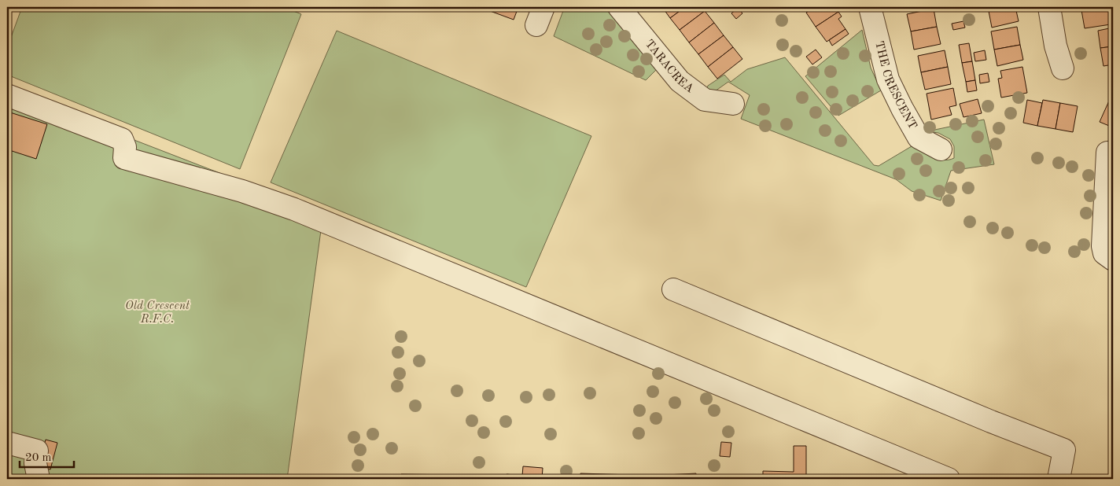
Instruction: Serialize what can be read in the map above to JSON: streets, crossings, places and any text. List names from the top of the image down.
{
  "streets": {
    "street": ["TARACREA", "THE CRESCENT"]
  },
  "parks": ["Old Crescent R.F.C."],
  "scale_bar": "20 m"
}
